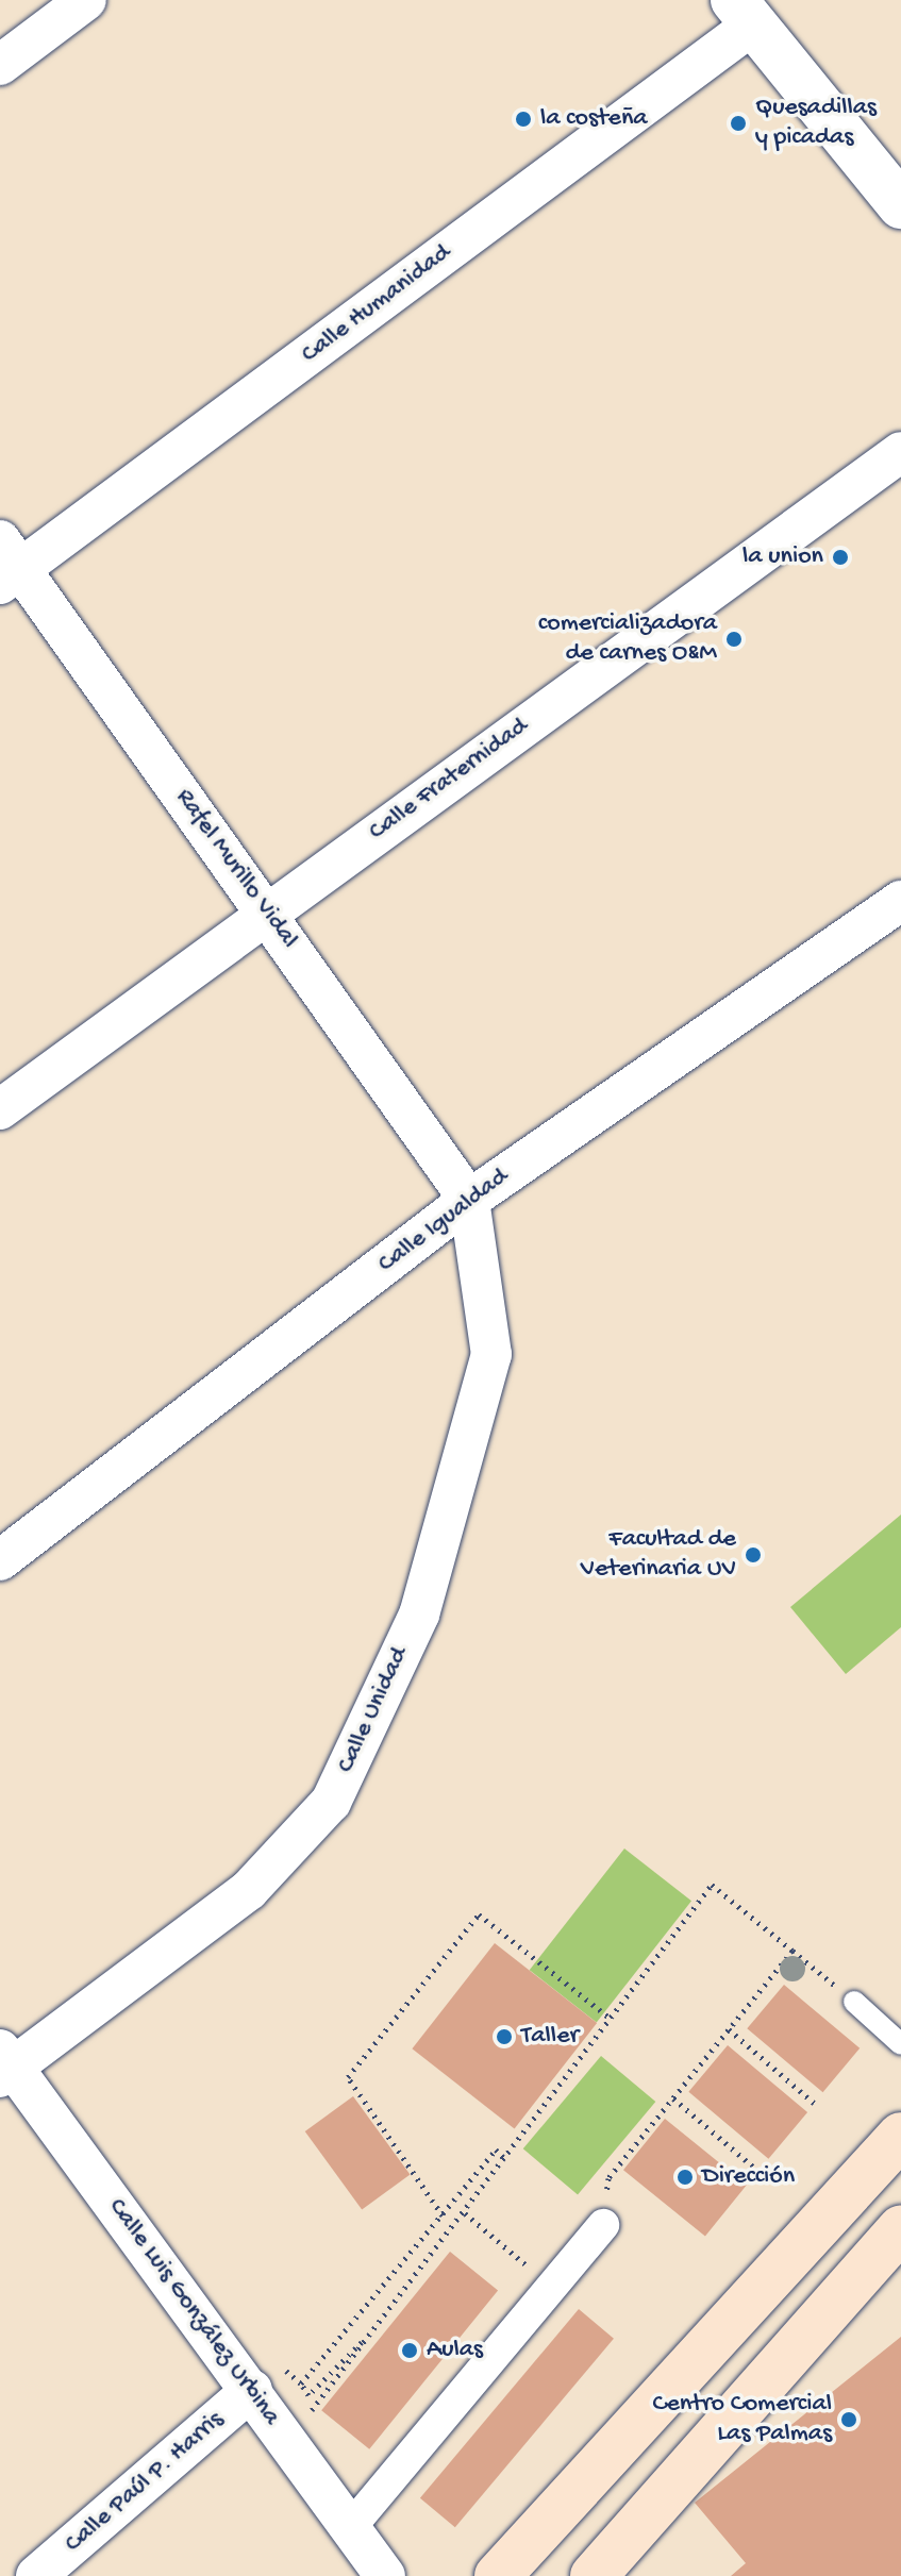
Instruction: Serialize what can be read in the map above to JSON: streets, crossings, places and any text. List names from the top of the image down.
{
  "streets": {
    "street": [
      "Calle Humanidad",
      "Calle Fraternidad",
      "Rafel Murillo Vidal",
      "Calle Igualdad",
      "Calle Unidad",
      "Calle Luis González Urbina",
      "Calle Paúl P. Harris"
    ]
  },
  "crossings": [
    ["Calle Humanidad", "Rafel Murillo Vidal"],
    ["Calle Fraternidad", "Rafel Murillo Vidal"],
    ["Rafel Murillo Vidal", "Calle Igualdad"],
    ["Rafel Murillo Vidal", "Calle Unidad"],
    ["Calle Igualdad", "Calle Unidad"],
    ["Calle Unidad", "Calle Luis González Urbina"],
    ["Calle Luis González Urbina", "Calle Paúl P. Harris"]
  ],
  "places": [
    "la costeña",
    "Quesadillas y picadas",
    "la union",
    "comercializadora de carnes O&M",
    "Facultad de Veterinaria UV",
    "Taller",
    "Dirección",
    "Aulas",
    "Centro Comercial Las Palmas"
  ]
}
